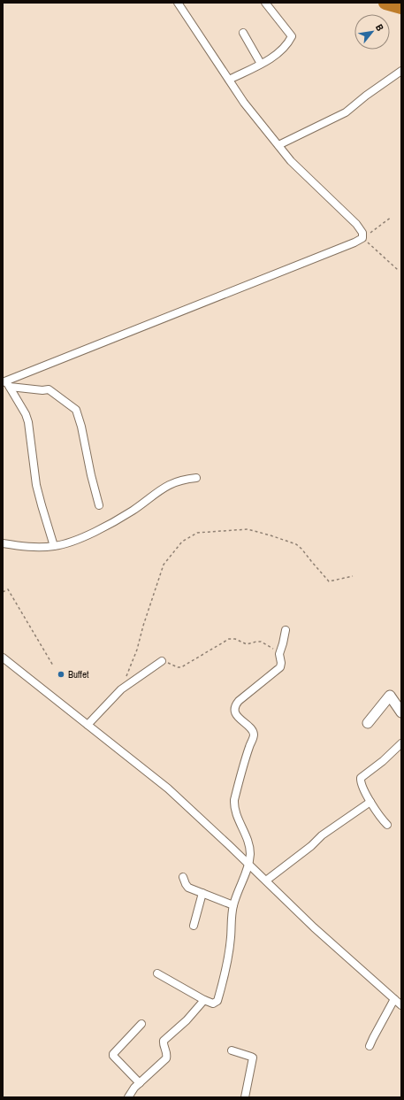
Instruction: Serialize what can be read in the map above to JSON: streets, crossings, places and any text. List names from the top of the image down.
{
  "places": ["Buffet"],
  "north": "top right"
}
